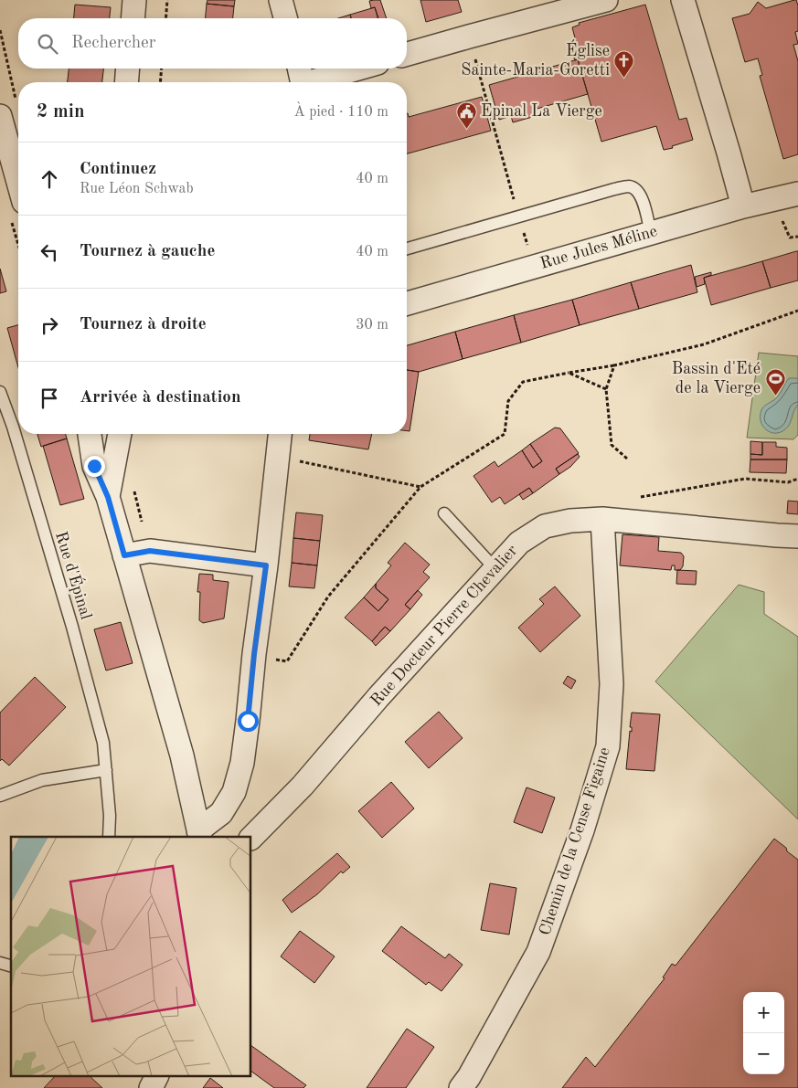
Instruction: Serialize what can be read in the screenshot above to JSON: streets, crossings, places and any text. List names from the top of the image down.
{
  "streets": {
    "street": ["Rue Jules Méline", "Rue Docteur Pierre Chevalier", "Chemin de la Cense Figaine"],
    "lane": ["Rue d'Épinal"]
  },
  "crossings": [
    ["Rue Docteur Pierre Chevalier", "Chemin de la Cense Figaine"]
  ],
  "places": {
    "church": ["Église Sainte-Maria-Goretti"],
    "public building": ["Epinal La Vierge"],
    "sports": ["Bassin d'Eté de la Vierge"]
  },
  "page": {
    "search": "Rechercher",
    "heading": ["2 min", "À pied · 110 m"],
    "list": [
      ["Continuez", "Rue Léon Schwab", "40 m"],
      ["Tournez à gauche", "40 m"],
      ["Tournez à droite", "30 m"],
      "Arrivée à destination"
    ],
    "map_buttons": ["+", "−"]
  }
}
